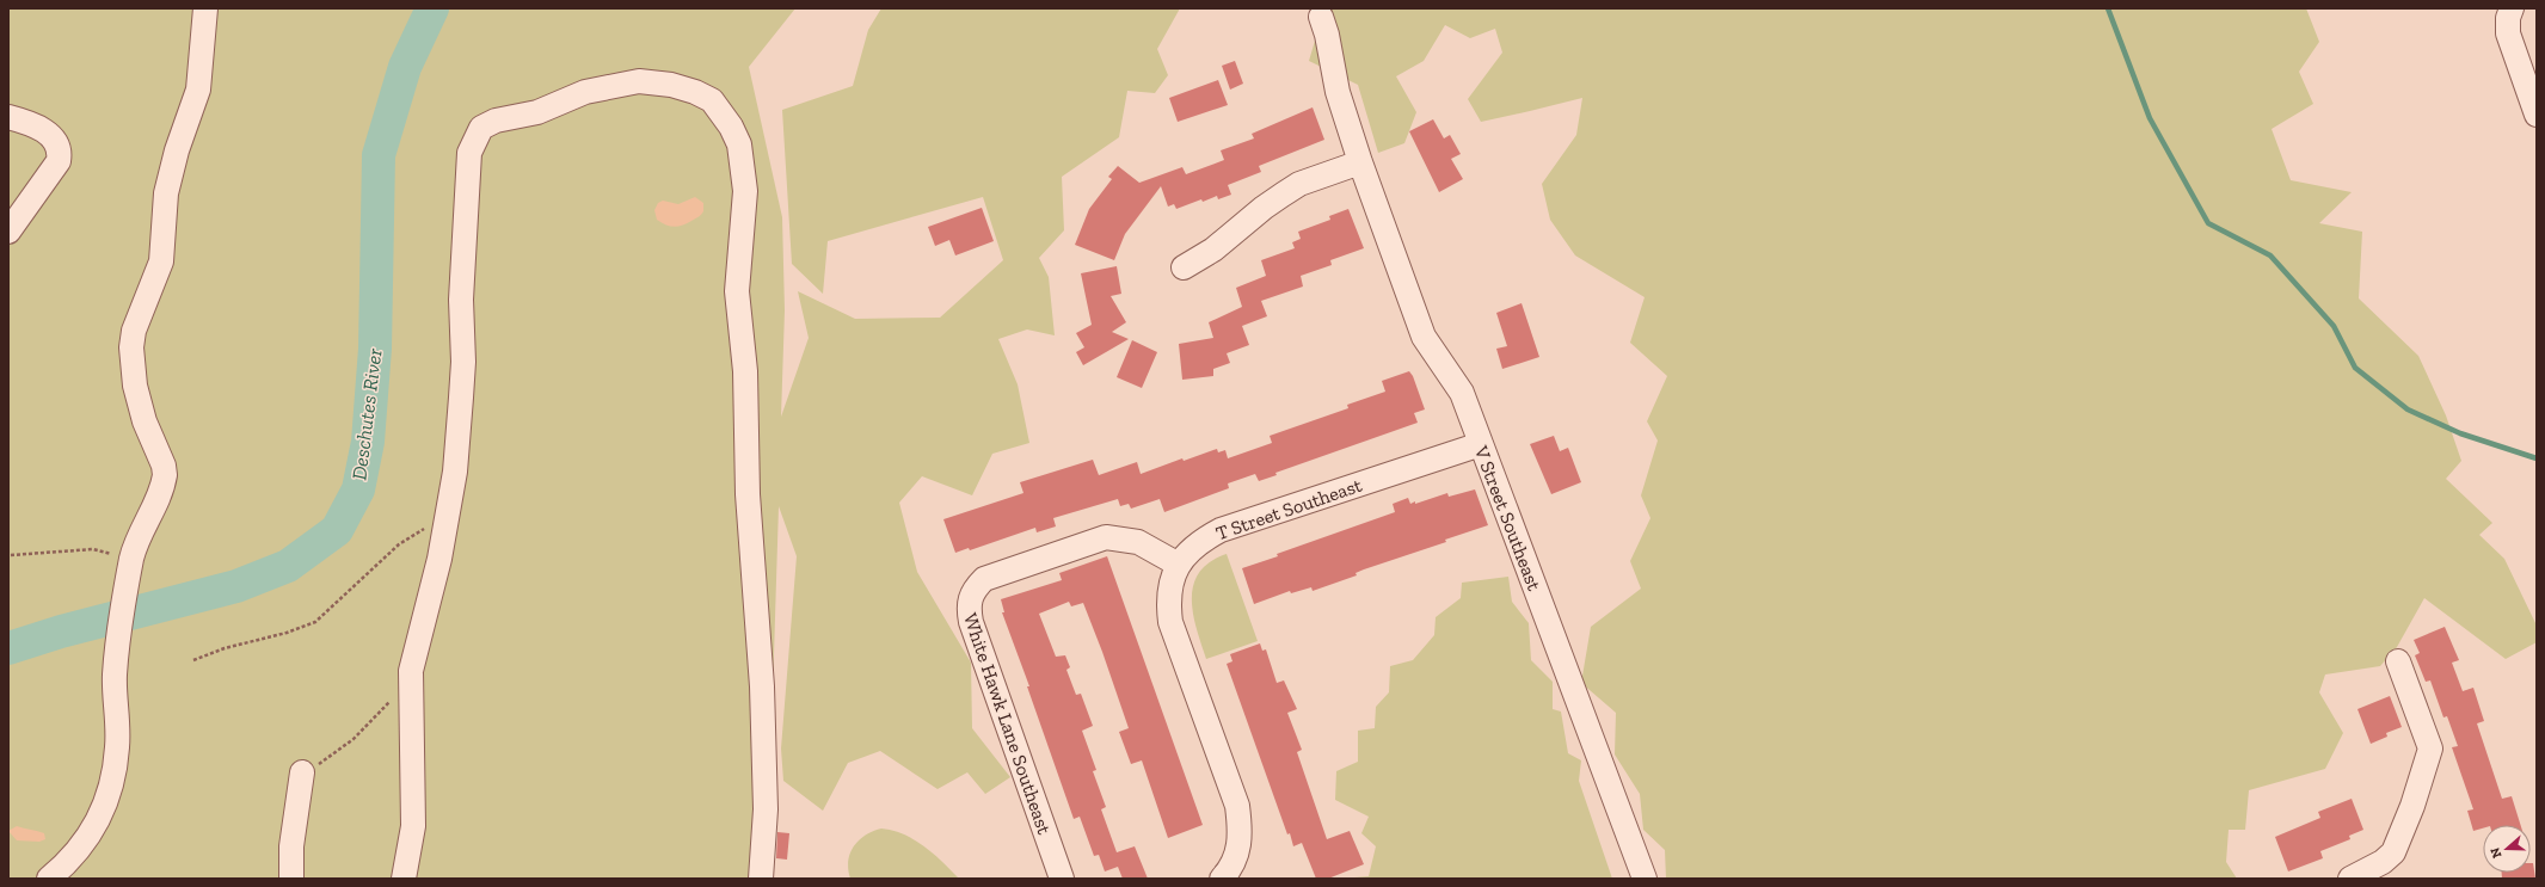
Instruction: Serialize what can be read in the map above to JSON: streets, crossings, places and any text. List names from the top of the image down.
{
  "streets": {
    "street": ["T Street Southeast", "V Street Southeast", "White Hawk Lane Southeast"]
  },
  "crossings": [
    ["T Street Southeast", "V Street Southeast"],
    ["T Street Southeast", "White Hawk Lane Southeast"]
  ],
  "water": ["Deschutes River"],
  "north": "left"
}
